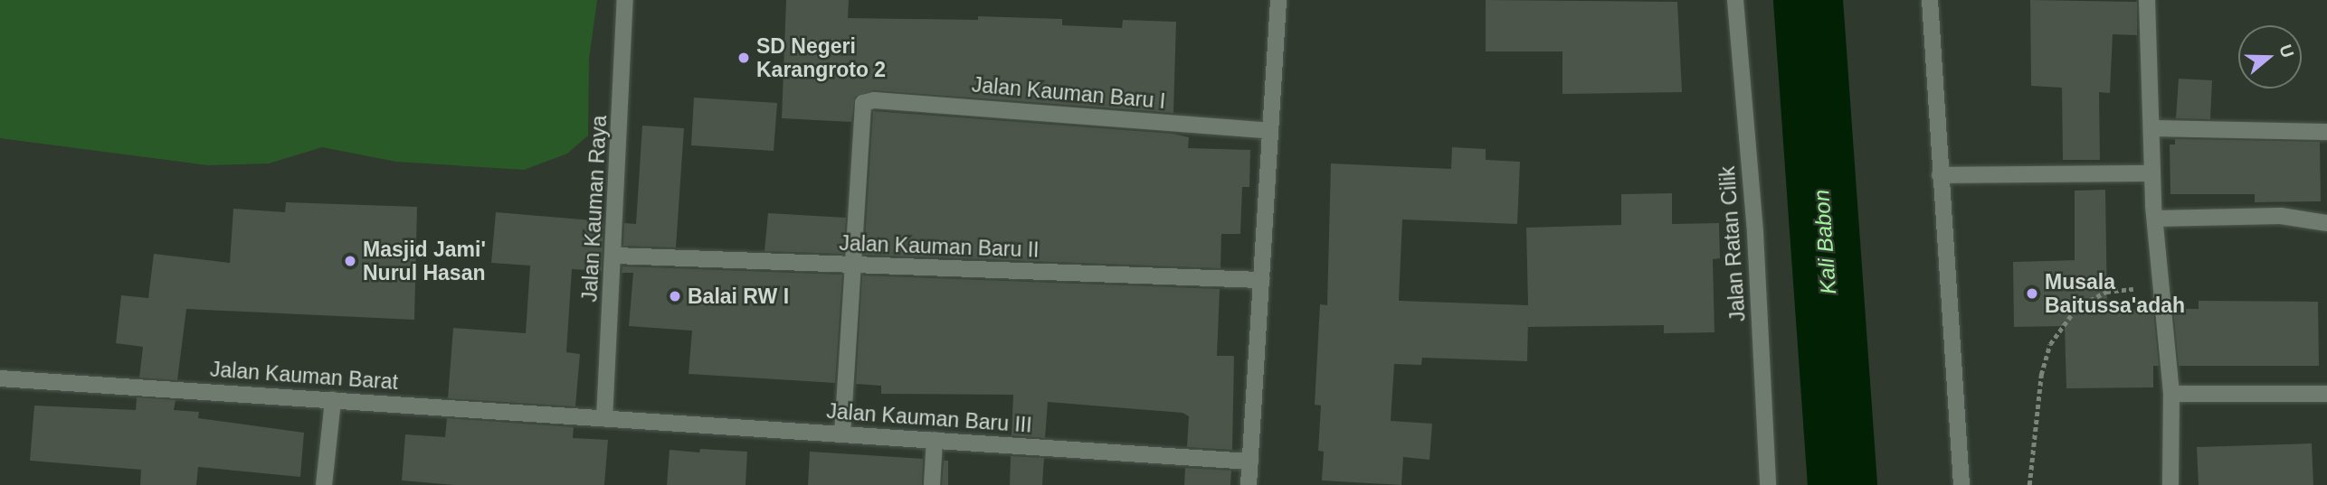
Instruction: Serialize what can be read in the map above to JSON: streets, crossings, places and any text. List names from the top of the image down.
{
  "streets": {
    "street": [
      "Jalan Kauman Baru I",
      "Jalan Kauman Raya",
      "Jalan Ratan Cilik",
      "Jalan Kauman Baru II",
      "Jalan Kauman Barat",
      "Jalan Kauman Baru III"
    ]
  },
  "crossings": [
    ["Jalan Kauman Baru I", "Jalan Kauman Baru II"],
    ["Jalan Kauman Raya", "Jalan Kauman Baru II"],
    ["Jalan Kauman Raya", "Jalan Kauman Barat"],
    ["Jalan Kauman Raya", "Jalan Kauman Baru III"],
    ["Jalan Kauman Barat", "Jalan Kauman Baru III"]
  ],
  "water": ["Kali Babon"],
  "places": [
    "SD Negeri Karangroto 2",
    "Masjid Jami' Nurul Hasan",
    "Musala Baitussa'adah",
    "Balai RW I"
  ],
  "north": "right"
}
